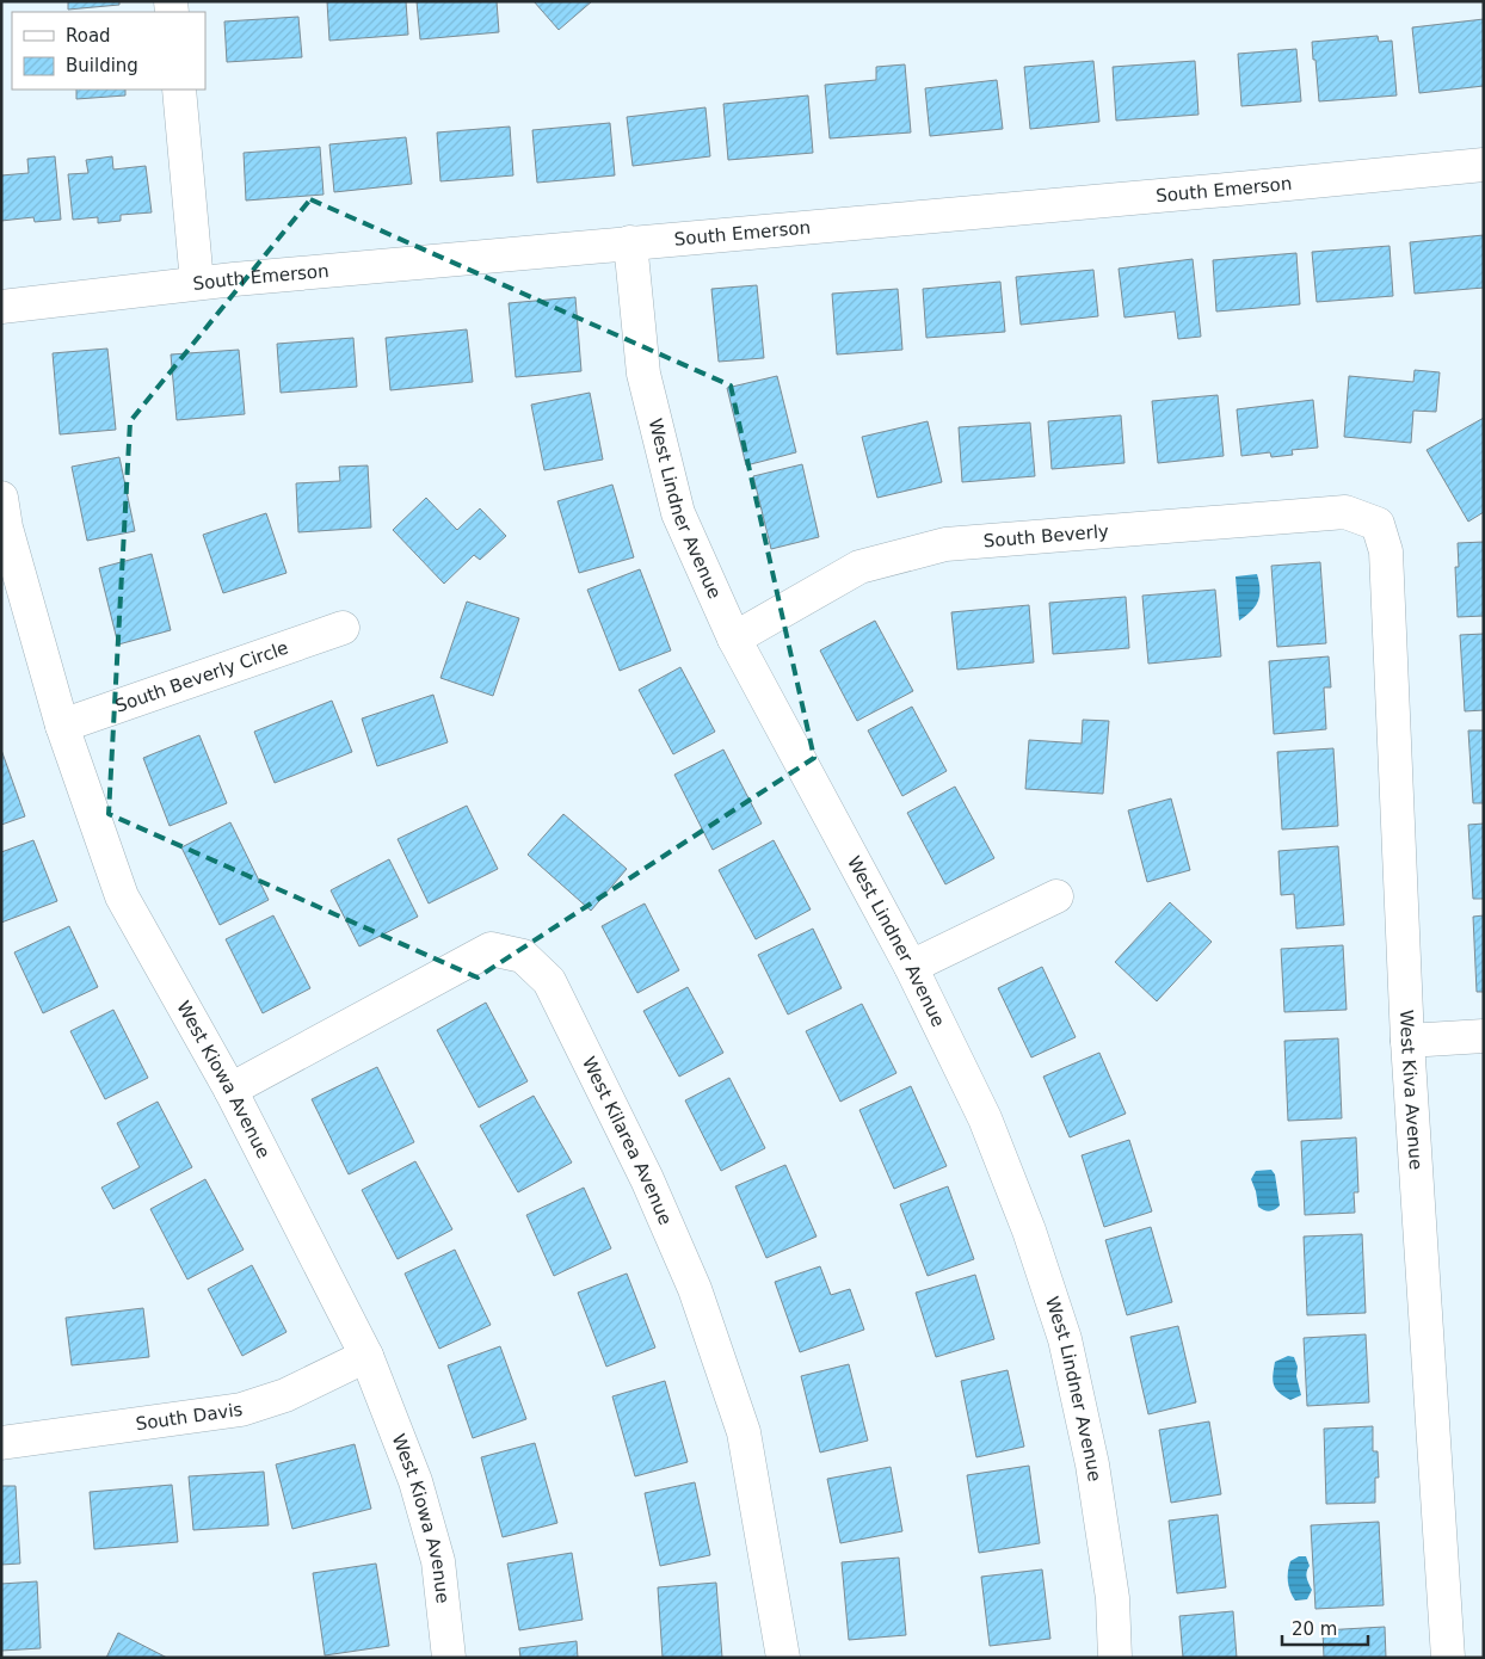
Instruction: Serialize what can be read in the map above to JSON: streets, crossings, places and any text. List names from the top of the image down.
{
  "streets": {
    "street": [
      "South Emerson",
      "West Lindner Avenue",
      "South Beverly",
      "South Beverly Circle",
      "West Kiowa Avenue",
      "West Kiva Avenue",
      "West Kilarea Avenue",
      "South Davis"
    ]
  },
  "crossings": [
    ["South Emerson", "West Lindner Avenue"],
    ["West Lindner Avenue", "South Beverly"],
    ["South Beverly", "West Kiva Avenue"],
    ["South Beverly Circle", "West Kiowa Avenue"],
    ["West Kiowa Avenue", "West Kilarea Avenue"],
    ["West Kiowa Avenue", "South Davis"]
  ],
  "legend": ["Road", "Building"],
  "scale_bar": "20 m"
}
